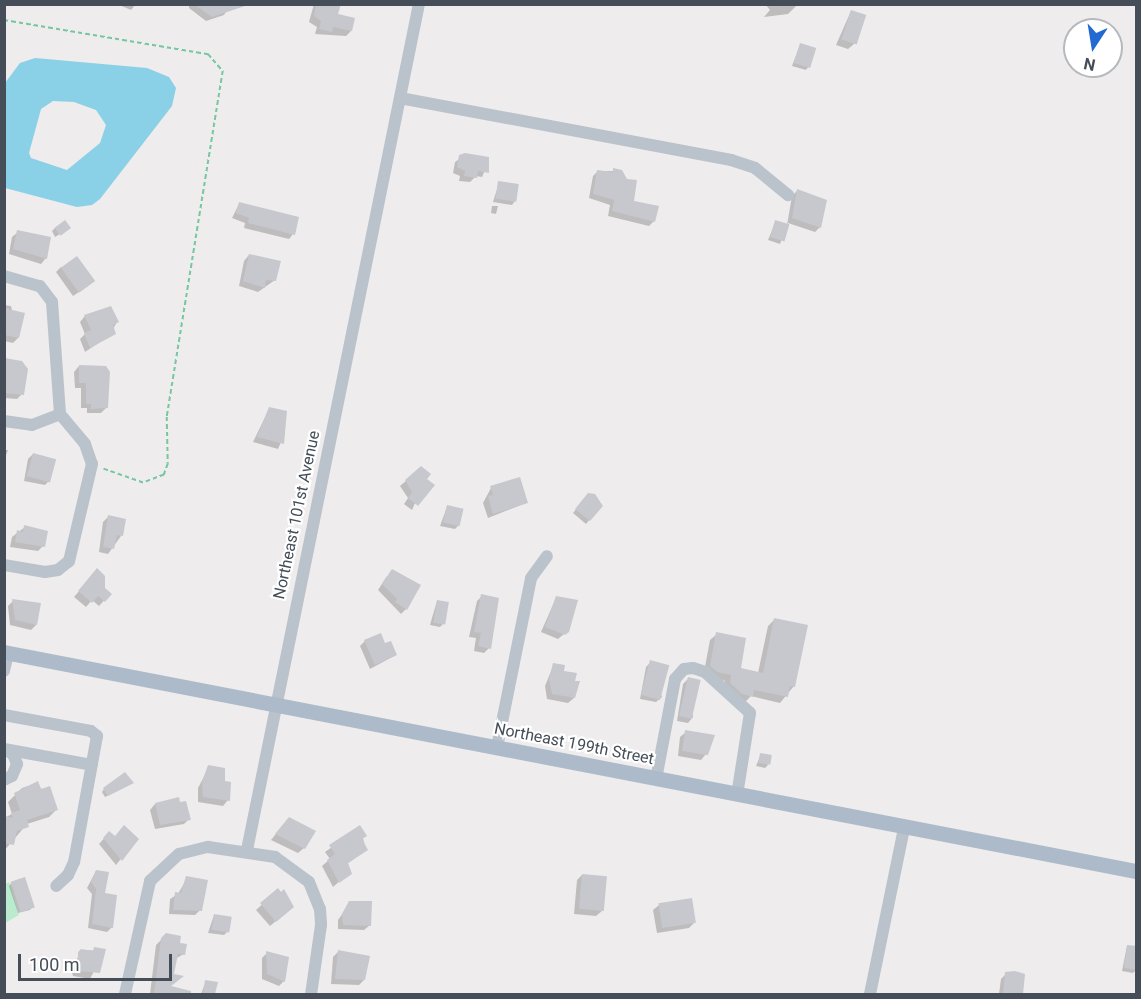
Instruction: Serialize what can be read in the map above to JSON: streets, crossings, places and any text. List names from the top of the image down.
{
  "streets": {
    "main road": ["Northeast 199th Street"],
    "street": ["Northeast 101st Avenue"]
  },
  "crossings": [
    ["Northeast 101st Avenue", "Northeast 199th Street"]
  ],
  "scale_bar": "100 m",
  "north": "bottom"
}
